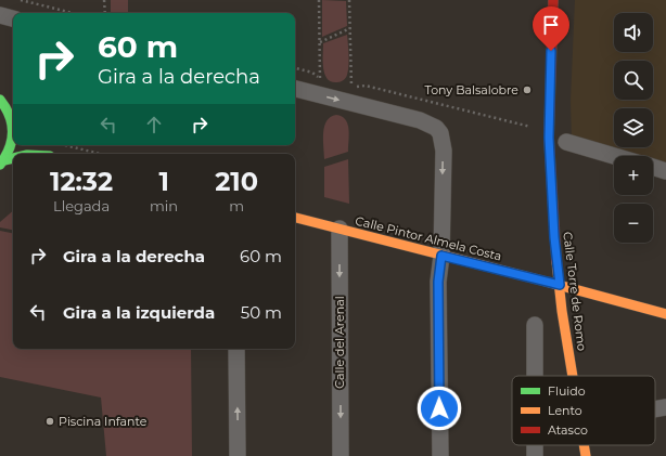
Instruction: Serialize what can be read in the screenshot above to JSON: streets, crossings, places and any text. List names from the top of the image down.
{
  "streets": {
    "main road": ["Calle Pintor Almela Costa", "Calle Torre de Romo"],
    "street": ["Calle del Arenal"]
  },
  "crossings": [
    ["Calle Pintor Almela Costa", "Calle Torre de Romo"],
    ["Calle Pintor Almela Costa", "Calle del Arenal"]
  ],
  "places": ["Tony Balsalobre", "Piscina Infante"],
  "legend": ["Fluido", "Lento", "Atasco"],
  "page": {
    "map_buttons": ["+", "−"],
    "turn": ["60 m", "Gira a la derecha"],
    "eta": [
      "12:32",
      "Llegada",
      "1",
      "min",
      "210",
      "m"
    ],
    "list": [
      {
        "name": "Gira a la derecha",
        "value": "60 m"
      },
      {
        "name": "Gira a la izquierda",
        "value": "50 m"
      }
    ]
  }
}
